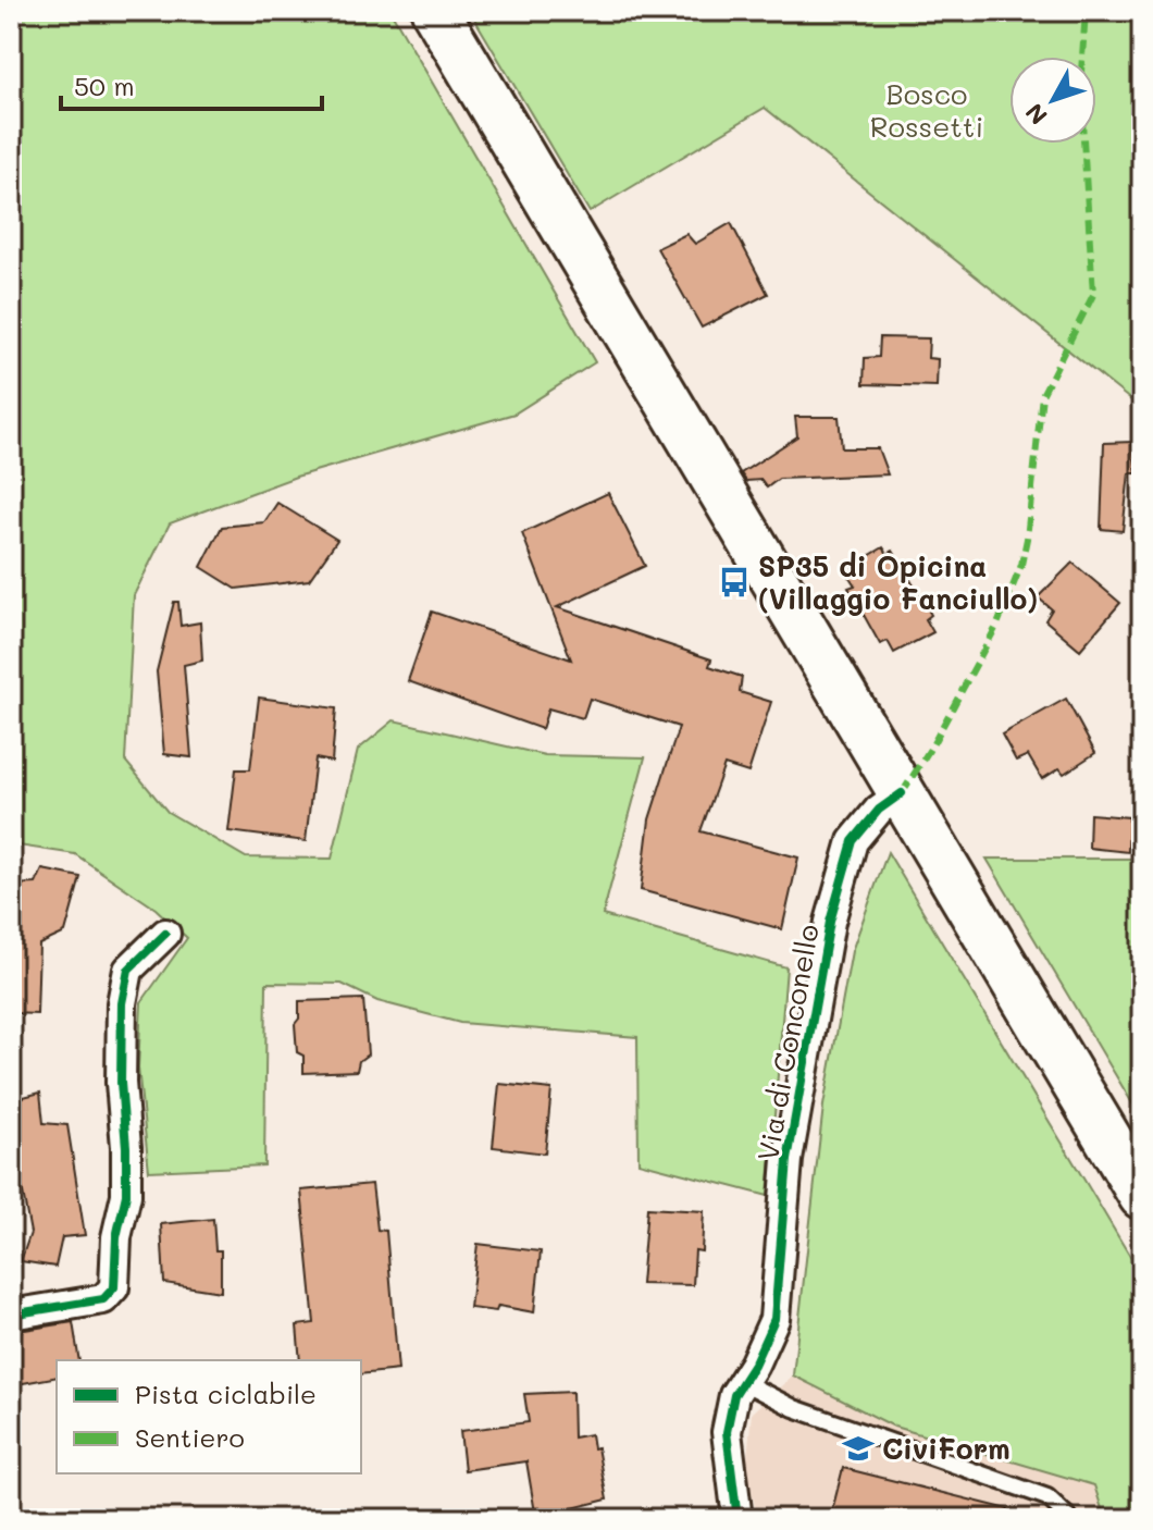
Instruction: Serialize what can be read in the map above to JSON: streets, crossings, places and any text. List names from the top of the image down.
{
  "streets": {
    "street": ["Via di Conconello"]
  },
  "parks": ["Bosco Rossetti"],
  "places": {
    "bus stop": ["SP35 di Opicina (Villaggio Fanciullo)"],
    "school or university": ["CiviForm"]
  },
  "legend": ["Pista ciclabile", "Sentiero"],
  "scale_bar": "50 m",
  "north": "bottom left"
}
